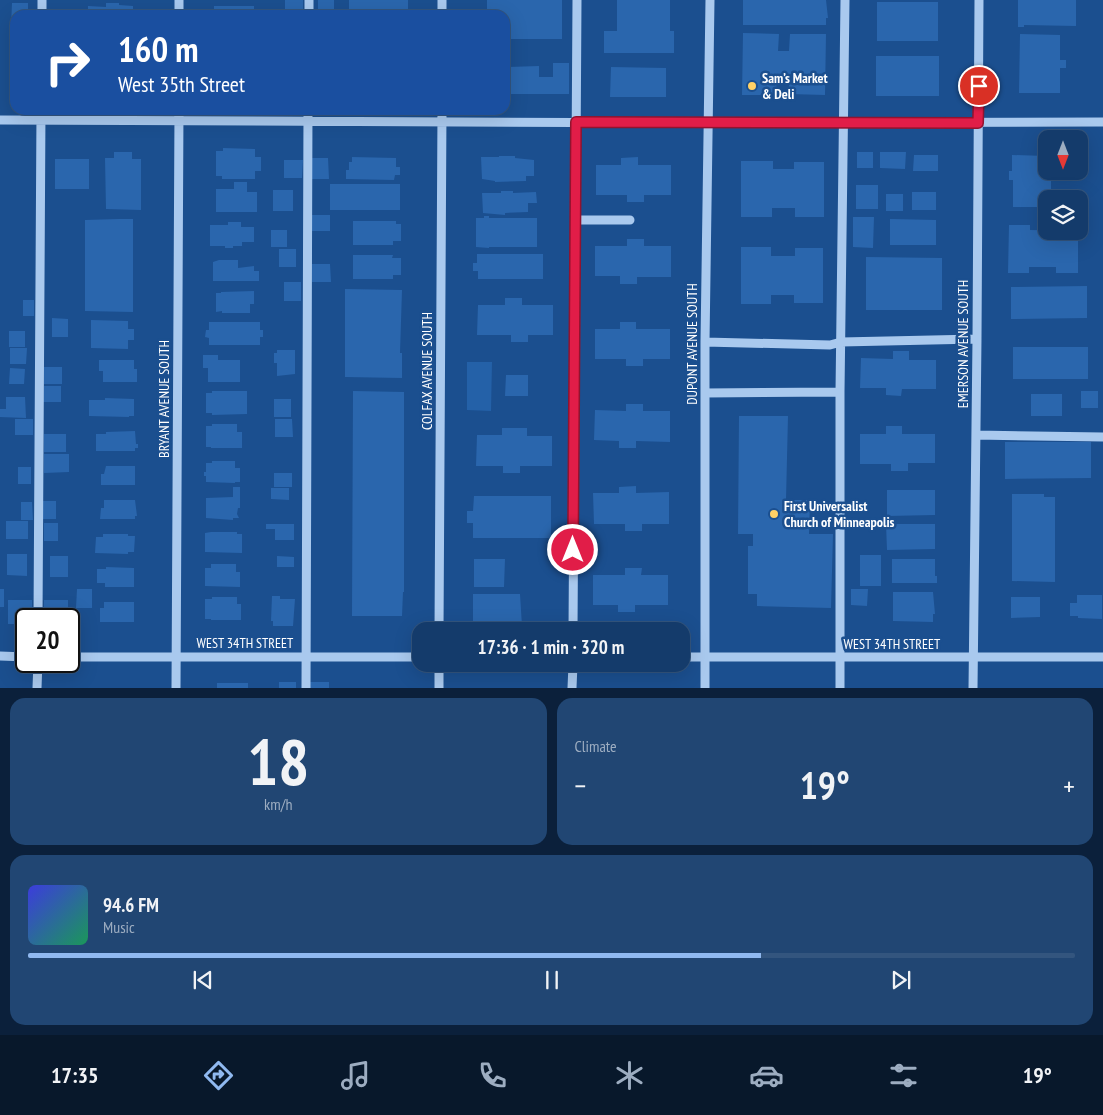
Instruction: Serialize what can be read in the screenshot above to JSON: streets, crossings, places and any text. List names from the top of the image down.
{
  "streets": {
    "street": [
      "DUPONT AVENUE SOUTH",
      "EMERSON AVENUE SOUTH",
      "COLFAX AVENUE SOUTH",
      "BRYANT AVENUE SOUTH",
      "WEST 34TH STREET"
    ]
  },
  "crossings": [
    ["DUPONT AVENUE SOUTH", "WEST 34TH STREET"],
    ["EMERSON AVENUE SOUTH", "WEST 34TH STREET"],
    ["BRYANT AVENUE SOUTH", "WEST 34TH STREET"]
  ],
  "places": ["Sam’s Market & Deli", "First Universalist Church of Minneapolis"],
  "north": "bottom",
  "page": {
    "turn": ["160 m", "West 35th Street"],
    "limit": "20",
    "trip": "17:36 · 1 min · 320 m",
    "tile": [
      ["18", "km/h"],
      "Climate"
    ],
    "heat": ["−", "19°", "+"],
    "song": ["94.6 FM", "Music"],
    "tabs": ["17:35", "19°"]
  }
}
